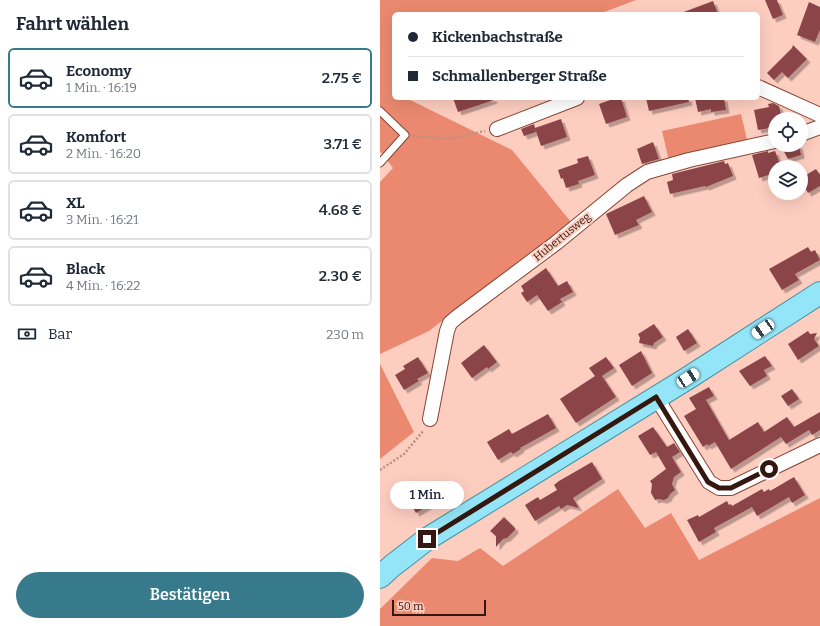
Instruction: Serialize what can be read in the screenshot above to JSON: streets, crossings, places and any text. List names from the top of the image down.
{
  "streets": {
    "street": ["Hubertusweg"]
  },
  "scale_bar": "50 m",
  "page": {
    "heading": "Fahrt wählen",
    "banner": ["Kickenbachstraße", "Schmallenberger Straße"],
    "list": [
      {
        "name": "Economy",
        "note": "1 Min. · 16:19",
        "value": "2.75 €"
      },
      {
        "name": "Komfort",
        "note": "2 Min. · 16:20",
        "value": "3.71 €"
      },
      {
        "name": "XL",
        "note": "3 Min. · 16:21",
        "value": "4.68 €"
      },
      {
        "name": "Black",
        "note": "4 Min. · 16:22",
        "value": "2.30 €"
      }
    ],
    "pay": ["Bar", "230 m"],
    "bubble": "1 Min.",
    "buttons": "Bestätigen",
    "scale": "50 m"
  }
}
